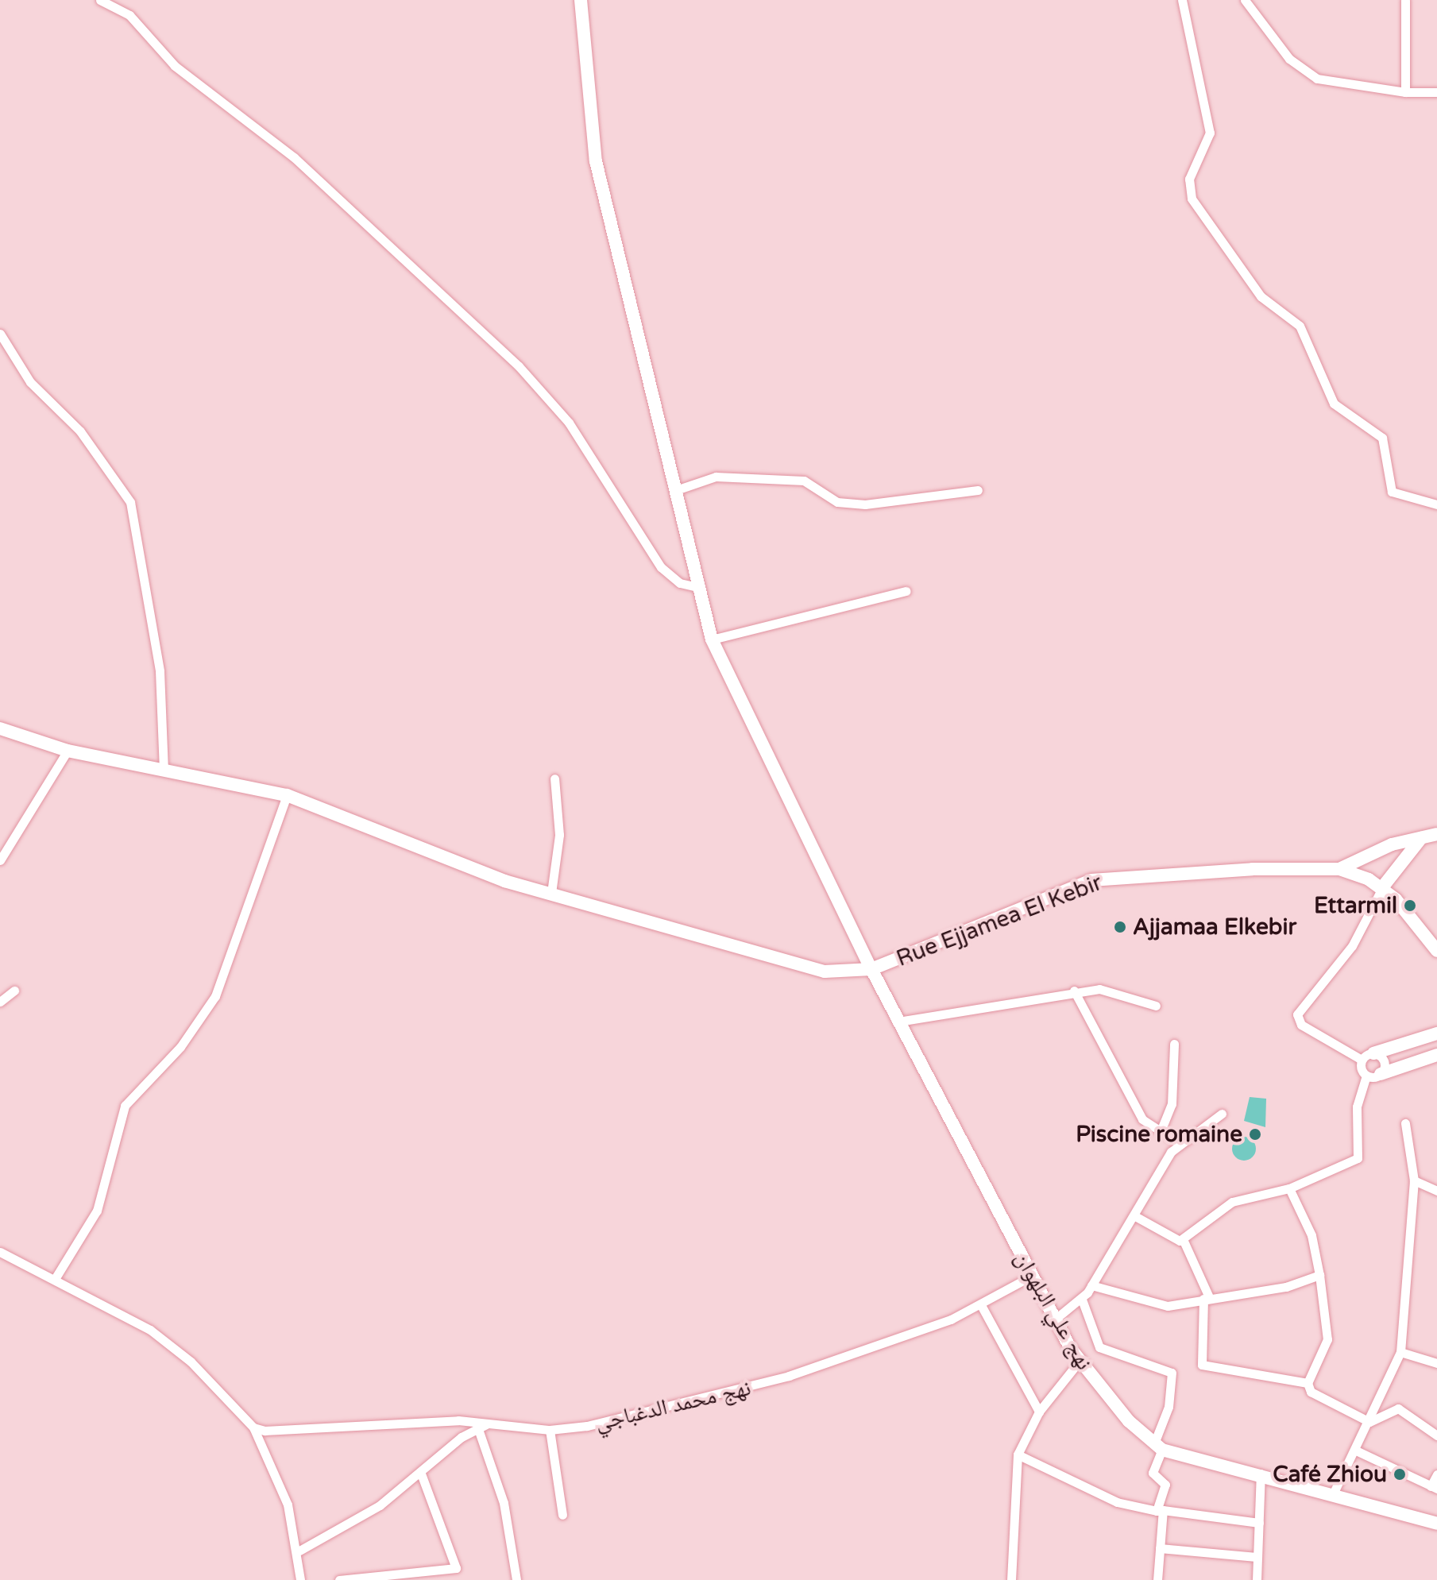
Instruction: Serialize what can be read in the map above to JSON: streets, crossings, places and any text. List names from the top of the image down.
{
  "streets": {
    "street": ["Rue Ejjamea El Kebir", "نهج علي البلهوان", "نهج محمد الدغباجي"]
  },
  "crossings": [
    ["Rue Ejjamea El Kebir", "نهج علي البلهوان"],
    ["نهج علي البلهوان", "نهج محمد الدغباجي"]
  ],
  "places": [
    "Ettarmil",
    "Ajjamaa Elkebir",
    "Piscine romaine",
    "Café Zhiou"
  ]
}
